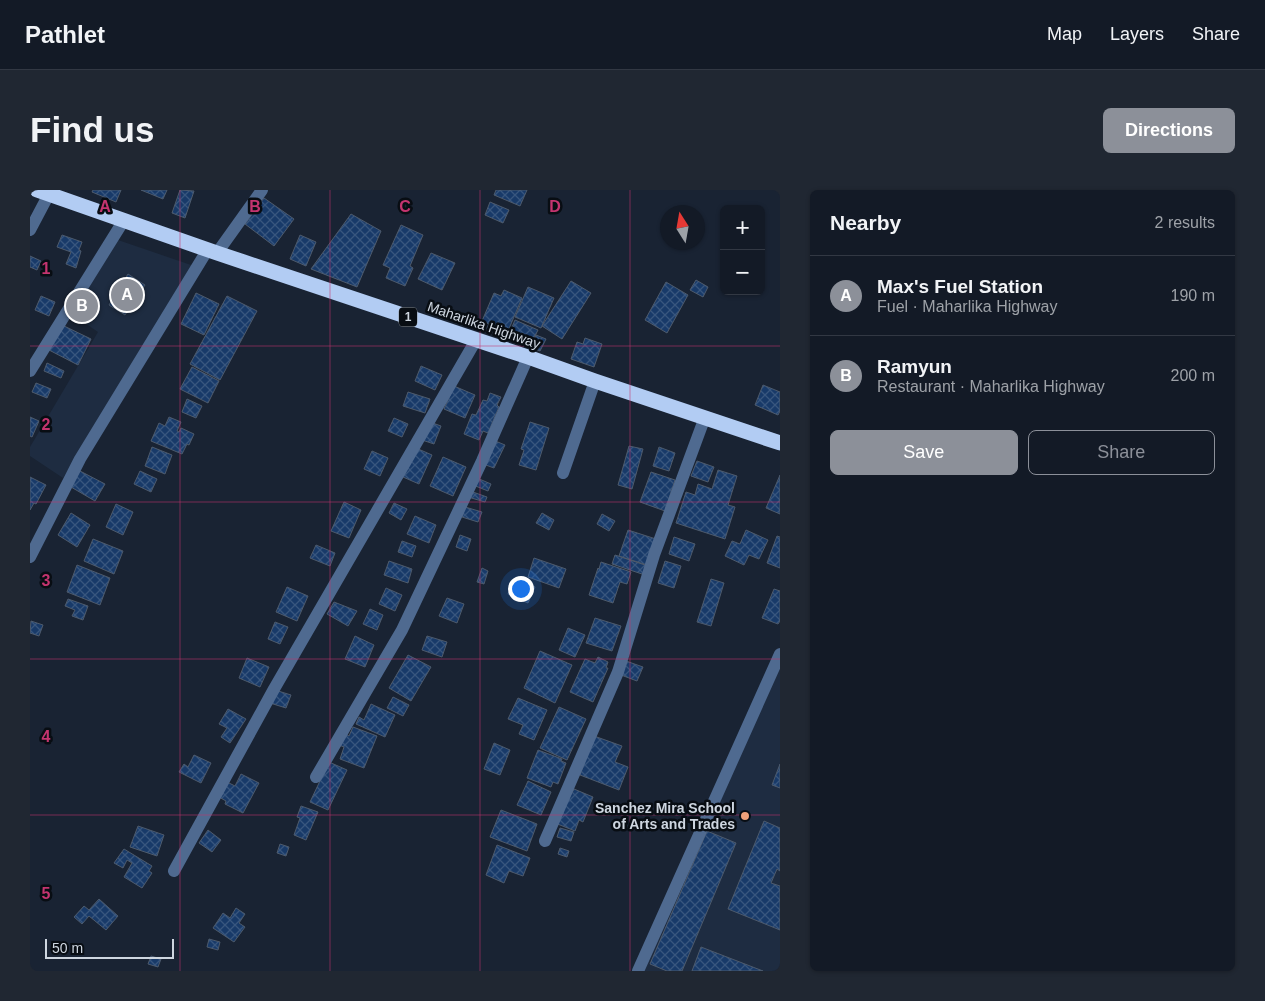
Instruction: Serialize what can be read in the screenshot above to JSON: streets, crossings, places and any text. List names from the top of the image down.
{
  "streets": {
    "highway": ["1", "Maharlika Highway"]
  },
  "places": ["Sanchez Mira School of Arts and Trades"],
  "scale_bar": "50 m",
  "north": "top",
  "page": {
    "header": "Pathlet",
    "nav": ["Map", "Layers", "Share"],
    "buttons": [
      "Directions",
      ["Save", "Share"]
    ],
    "title": "Find us",
    "heading": ["Nearby", "2 results"],
    "map_buttons": ["+", "−"],
    "list": [
      {
        "mark": "A",
        "name": "Max's Fuel Station",
        "note": "Fuel · Maharlika Highway",
        "value": "190 m"
      },
      {
        "mark": "B",
        "name": "Ramyun",
        "note": "Restaurant · Maharlika Highway",
        "value": "200 m"
      }
    ],
    "pins": ["A", "B"],
    "scale": "50 m"
  },
  "grid": {
    "columns": [
      "A",
      "B",
      "C",
      "D"
    ],
    "rows": [
      "1",
      "2",
      "3",
      "4",
      "5"
    ]
  }
}
